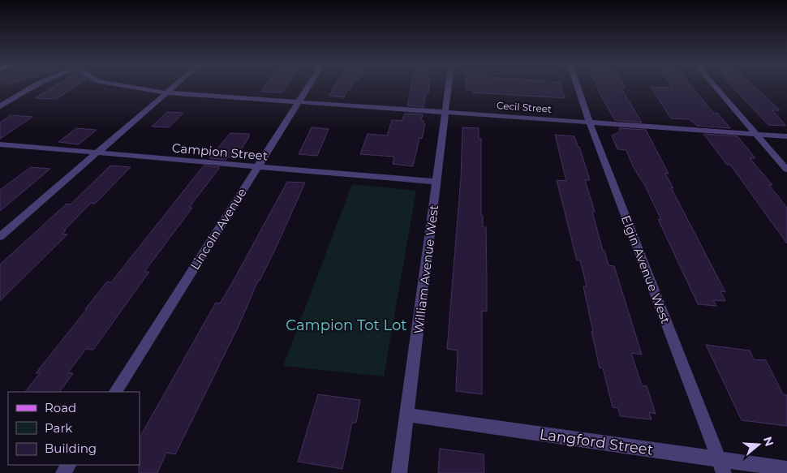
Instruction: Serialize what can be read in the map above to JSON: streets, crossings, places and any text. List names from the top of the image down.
{
  "streets": {
    "street": [
      "Cecil Street",
      "Campion Street",
      "Lincoln Avenue",
      "William Avenue West",
      "Elgin Avenue West",
      "Langford Street"
    ]
  },
  "crossings": [
    ["Cecil Street", "Lincoln Avenue"],
    ["Cecil Street", "William Avenue West"],
    ["Cecil Street", "Elgin Avenue West"],
    ["Campion Street", "Lincoln Avenue"],
    ["Campion Street", "William Avenue West"],
    ["William Avenue West", "Langford Street"],
    ["Elgin Avenue West", "Langford Street"]
  ],
  "parks": ["Campion Tot Lot"],
  "legend": ["Road", "Park", "Building"],
  "north": "right"
}
